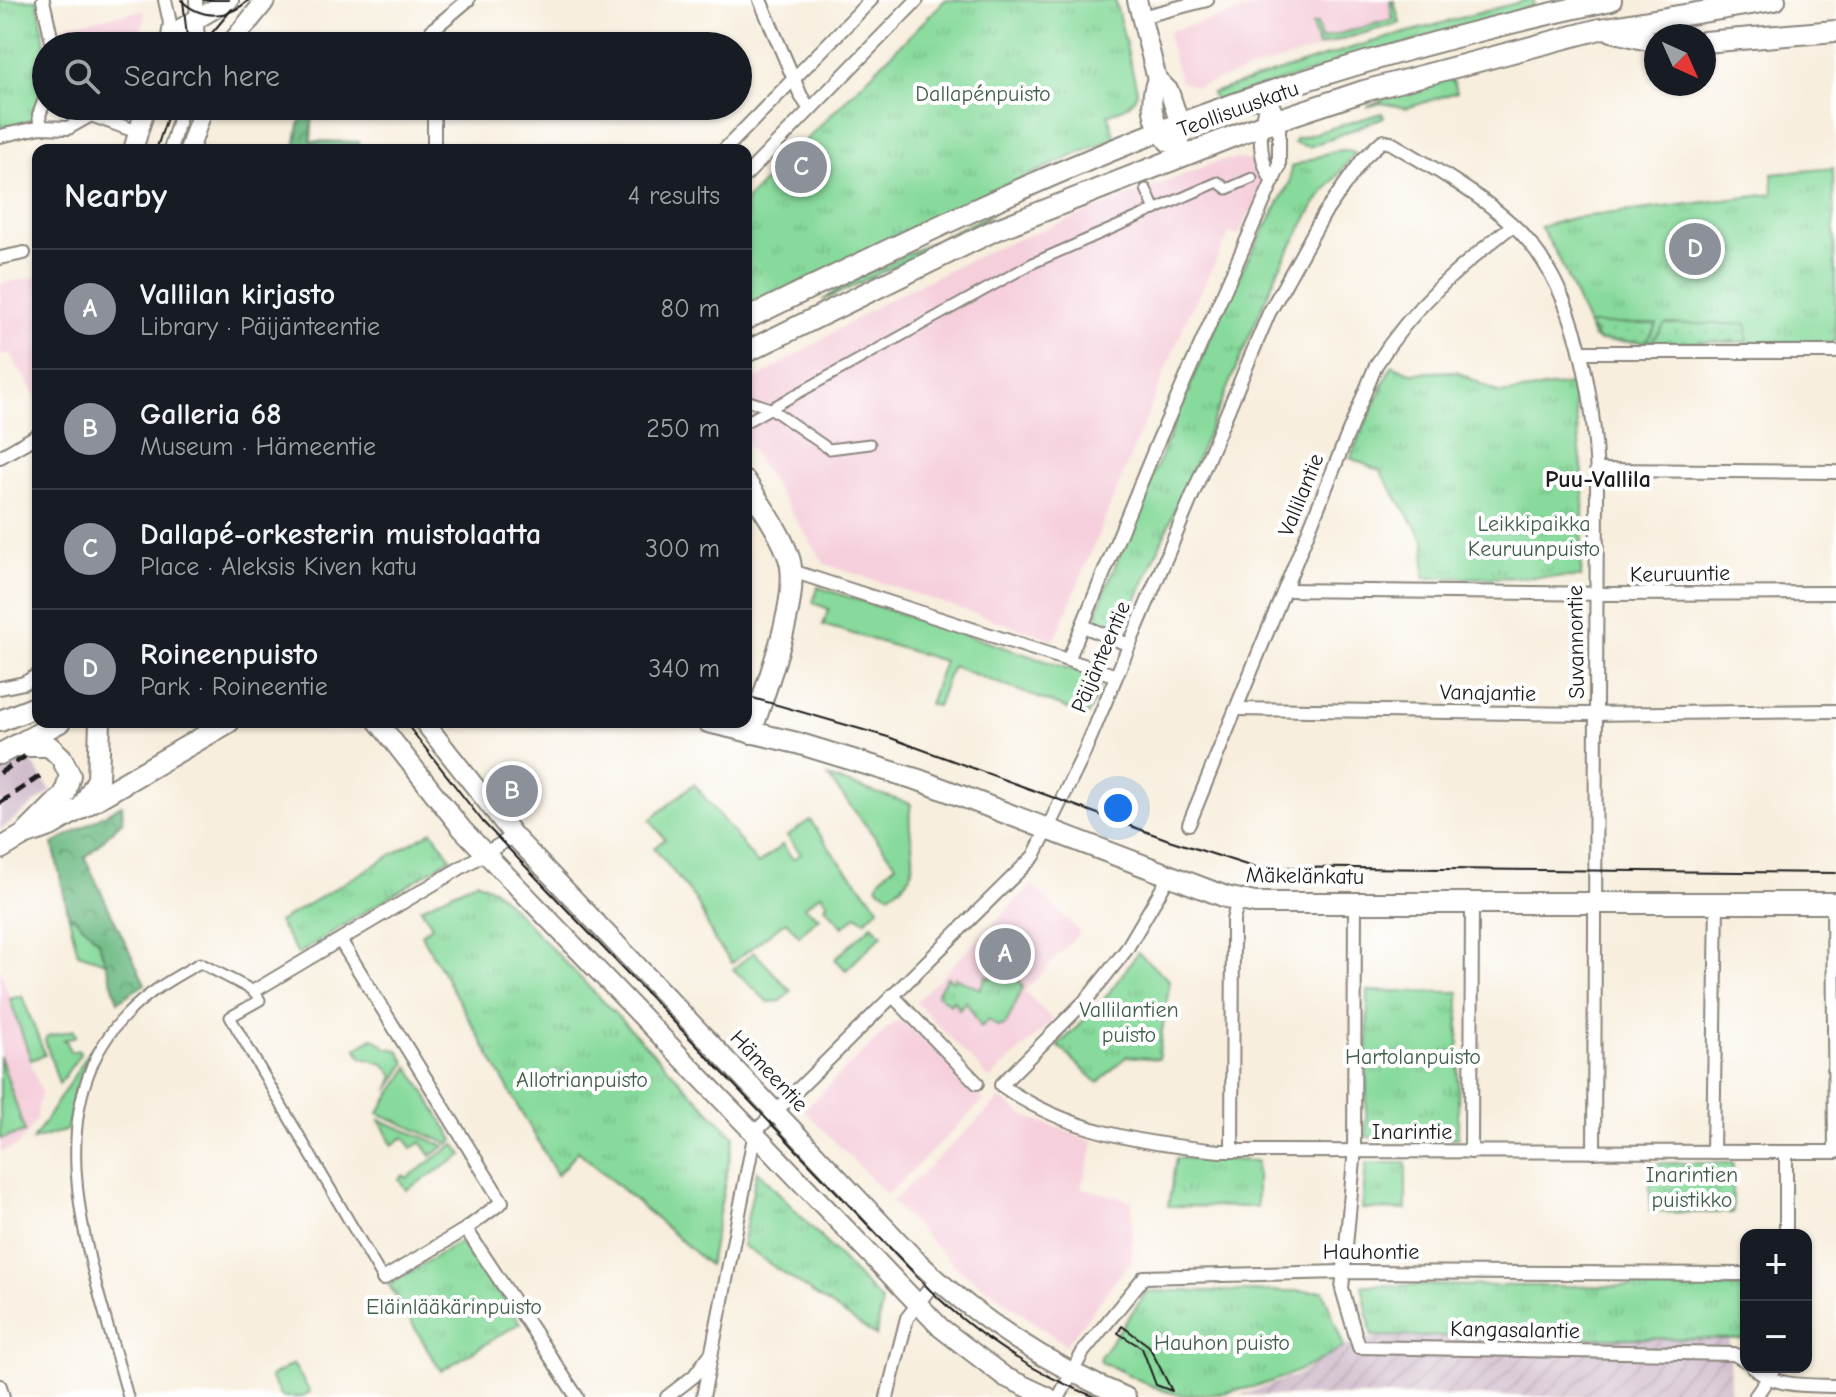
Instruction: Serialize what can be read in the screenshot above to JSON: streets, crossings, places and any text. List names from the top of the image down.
{
  "streets": {
    "main road": ["Teollisuuskatu", "Mäkelänkatu", "Hämeentie"],
    "street": [
      "Vallilantie",
      "Keuruuntie",
      "Suvannontie",
      "Päijänteentie",
      "Vanajantie",
      "Inarintie",
      "Hauhontie",
      "Kangasalantie"
    ]
  },
  "crossings": [
    ["Teollisuuskatu", "Päijänteentie"],
    ["Vallilantie", "Keuruuntie"],
    ["Vallilantie", "Suvannontie"],
    ["Vallilantie", "Vanajantie"],
    ["Keuruuntie", "Suvannontie"],
    ["Suvannontie", "Päijänteentie"],
    ["Suvannontie", "Vanajantie"],
    ["Suvannontie", "Mäkelänkatu"],
    ["Suvannontie", "Inarintie"],
    ["Päijänteentie", "Mäkelänkatu"],
    ["Päijänteentie", "Hämeentie"],
    ["Mäkelänkatu", "Inarintie"],
    ["Hämeentie", "Hauhontie"],
    ["Hauhontie", "Kangasalantie"]
  ],
  "districts": ["Puu-Vallila"],
  "parks": [
    "Dallapénpuisto",
    "Leikkipaikka Keuruunpuisto",
    "Vallilantien puisto",
    "Hartolanpuisto",
    "Allotrianpuisto",
    "Inarintien puistikko",
    "Eläinlääkärinpuisto",
    "Hauhon puisto"
  ],
  "north": "bottom right",
  "page": {
    "search": "Search here",
    "pins": [
      "C",
      "D",
      "B",
      "A"
    ],
    "heading": ["Nearby", "4 results"],
    "list": [
      {
        "mark": "A",
        "name": "Vallilan kirjasto",
        "note": "Library · Päijänteentie",
        "value": "80 m"
      },
      {
        "mark": "B",
        "name": "Galleria 68",
        "note": "Museum · Hämeentie",
        "value": "250 m"
      },
      {
        "mark": "C",
        "name": "Dallapé-orkesterin muistolaatta",
        "note": "Place · Aleksis Kiven katu",
        "value": "300 m"
      },
      {
        "mark": "D",
        "name": "Roineenpuisto",
        "note": "Park · Roineentie",
        "value": "340 m"
      }
    ],
    "map_buttons": ["+", "−"]
  }
}
